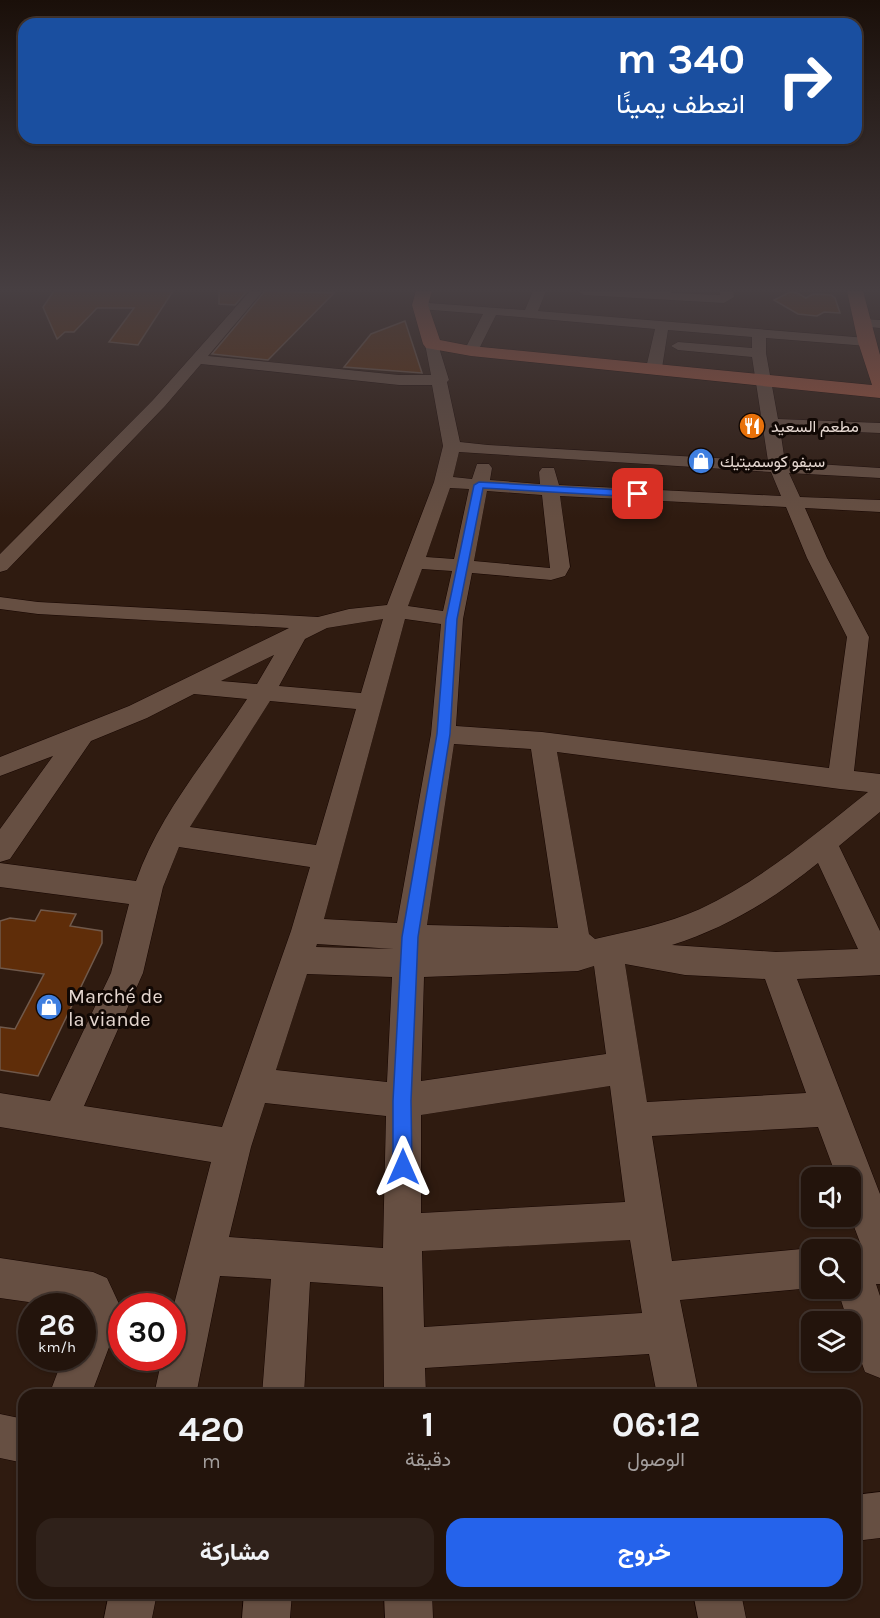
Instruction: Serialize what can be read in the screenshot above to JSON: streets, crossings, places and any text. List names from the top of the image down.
{
  "places": {
    "restaurant": ["مطعم السعيد"],
    "shop": ["سيفو كوسميتيك", "Marché de la viande"]
  },
  "page": {
    "turn": ["340 m", "انعطف يمينًا"],
    "speed": "26 km/h",
    "limit": "30",
    "eta": [
      "06:12",
      "الوصول",
      "1",
      "دقيقة",
      "420",
      "m"
    ],
    "buttons": ["خروج", "مشاركة"]
  }
}
